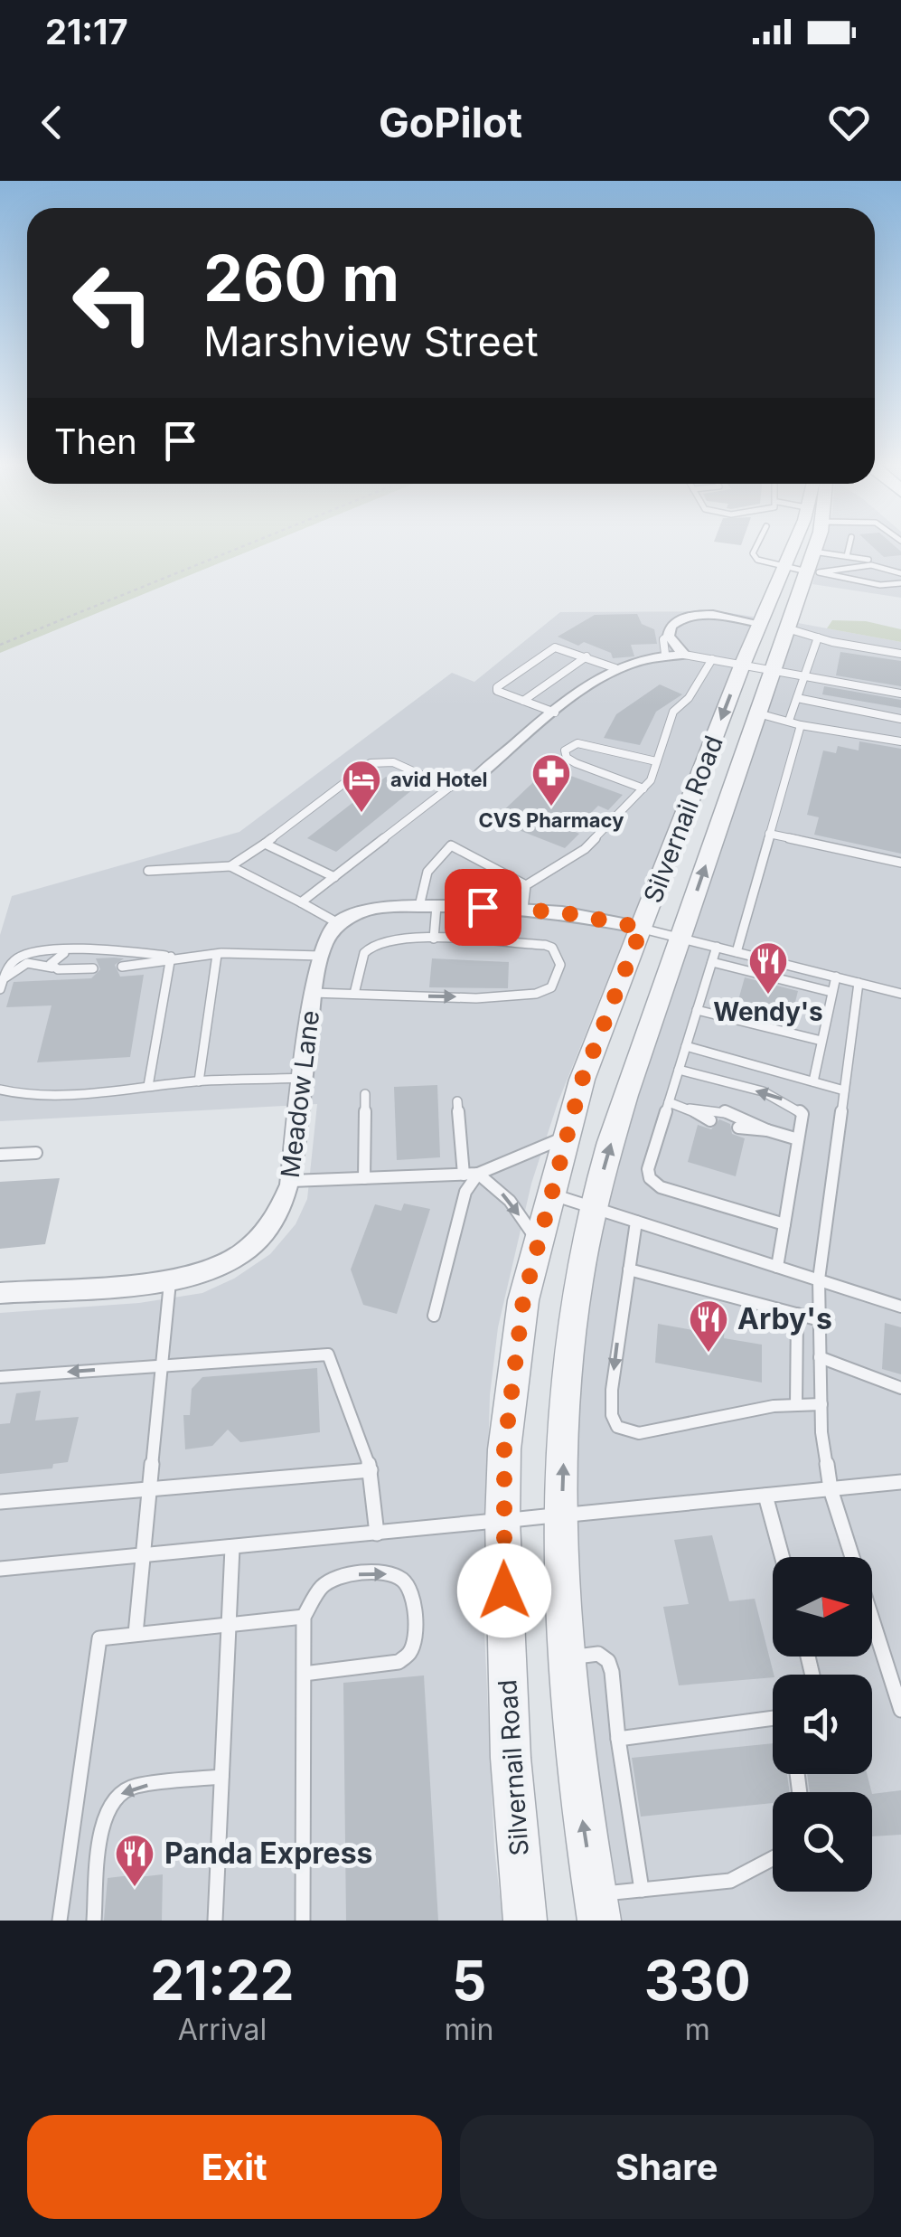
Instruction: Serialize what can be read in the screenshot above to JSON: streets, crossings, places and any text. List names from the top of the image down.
{
  "streets": {
    "street": ["Silvernail Road", "Meadow Lane"]
  },
  "places": {
    "pharmacy": ["CVS Pharmacy"],
    "hotel": ["avid Hotel"],
    "restaurant": ["Wendy's", "Arby's", "Panda Express"]
  },
  "north": "right",
  "page": {
    "status": "21:17",
    "header": "GoPilot",
    "turn": ["260 m", "Marshview Street"],
    "then": "Then",
    "eta": [
      "21:22",
      "Arrival",
      "5",
      "min",
      "330",
      "m"
    ],
    "buttons": ["Exit", "Share"]
  }
}
